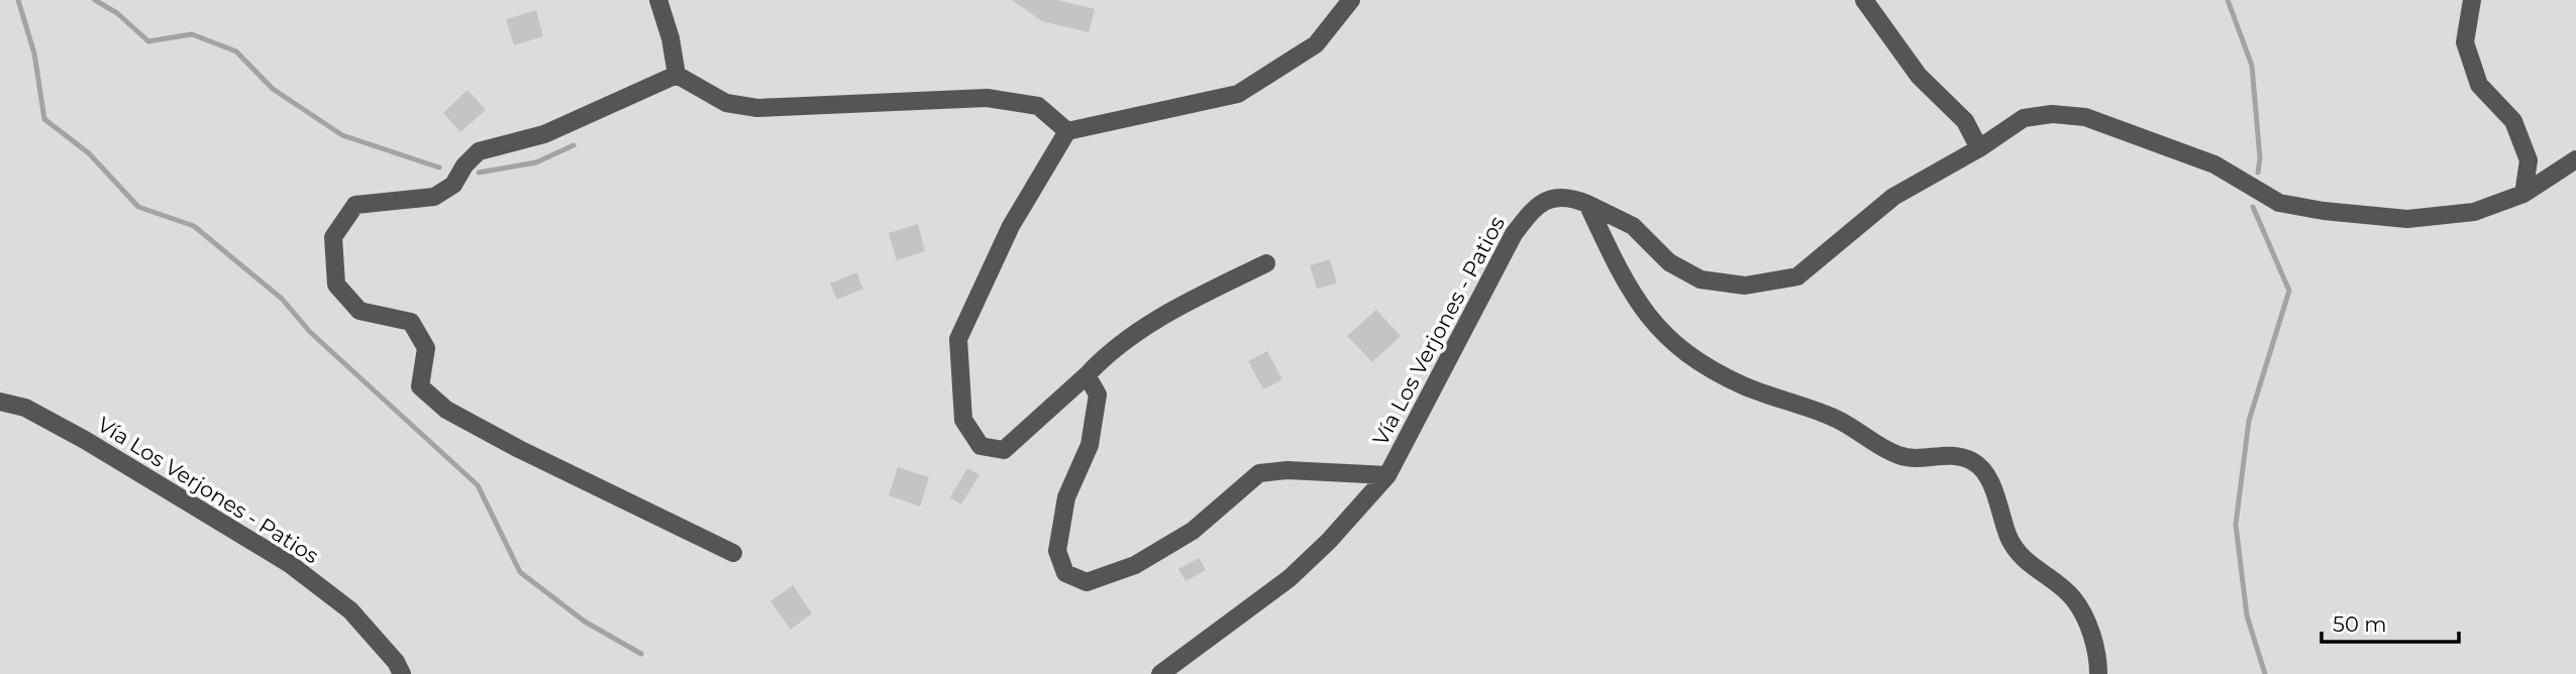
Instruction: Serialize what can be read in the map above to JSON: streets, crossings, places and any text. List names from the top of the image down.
{
  "streets": {
    "street": ["Vía Los Verjones - Patios"]
  },
  "scale_bar": "50 m"
}
